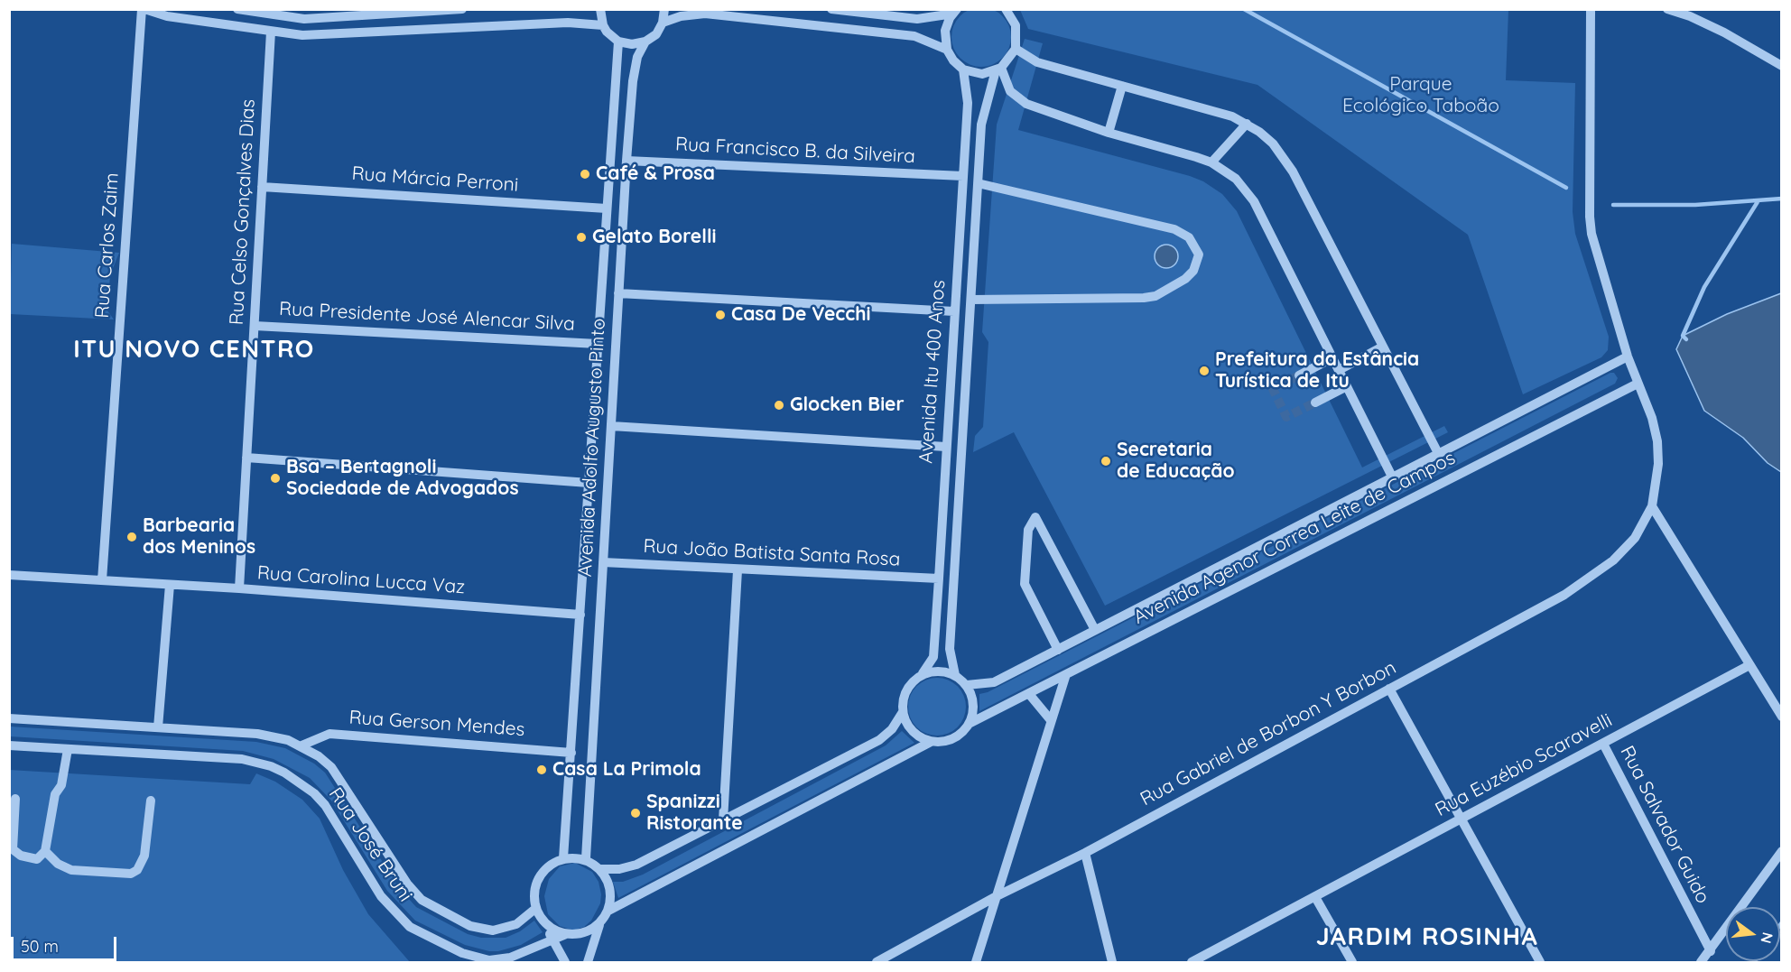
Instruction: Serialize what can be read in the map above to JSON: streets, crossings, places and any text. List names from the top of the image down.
{
  "streets": {
    "street": [
      "Rua Francisco B. da Silveira",
      "Rua Márcia Perroni",
      "Rua Celso Gonçalves Dias",
      "Rua Carlos Zaim",
      "Rua Presidente José Alencar Silva",
      "Avenida Itu 400 Anos",
      "Avenida Adolfo Augusto Pinto",
      "Avenida Agenor Correa Leite de Campos",
      "Rua João Batista Santa Rosa",
      "Rua Carolina Lucca Vaz",
      "Rua Gerson Mendes",
      "Rua Gabriel de Borbon Y Borbon",
      "Rua Euzébio Scaravelli",
      "Rua Salvador Guido",
      "Rua José Bruni"
    ]
  },
  "crossings": [
    ["Rua Francisco B. da Silveira", "Avenida Itu 400 Anos"],
    ["Rua Francisco B. da Silveira", "Avenida Adolfo Augusto Pinto"],
    ["Rua Márcia Perroni", "Rua Celso Gonçalves Dias"],
    ["Rua Márcia Perroni", "Avenida Adolfo Augusto Pinto"],
    ["Rua Celso Gonçalves Dias", "Rua Presidente José Alencar Silva"],
    ["Rua Celso Gonçalves Dias", "Rua Carolina Lucca Vaz"],
    ["Rua Carlos Zaim", "Rua Carolina Lucca Vaz"],
    ["Rua Presidente José Alencar Silva", "Avenida Adolfo Augusto Pinto"],
    ["Avenida Itu 400 Anos", "Avenida Agenor Correa Leite de Campos"],
    ["Avenida Itu 400 Anos", "Rua João Batista Santa Rosa"],
    ["Avenida Adolfo Augusto Pinto", "Rua João Batista Santa Rosa"],
    ["Avenida Adolfo Augusto Pinto", "Rua Carolina Lucca Vaz"],
    ["Avenida Adolfo Augusto Pinto", "Rua Gerson Mendes"],
    ["Avenida Adolfo Augusto Pinto", "Rua José Bruni"],
    ["Rua Gerson Mendes", "Rua José Bruni"],
    ["Rua Euzébio Scaravelli", "Rua Salvador Guido"]
  ],
  "districts": ["ITU NOVO CENTRO", "JARDIM ROSINHA"],
  "parks": ["Parque Ecológico Taboão"],
  "places": [
    "Café & Prosa",
    "Gelato Borelli",
    "Casa De Vecchi",
    "Prefeitura da Estância Turística de Itu",
    "Glocken Bier",
    "Secretaria de Educação",
    "Bsa – Bertagnoli Sociedade de Advogados",
    "Barbearia dos Meninos",
    "Casa La Primola",
    "Spanizzi Ristorante"
  ],
  "scale_bar": "50 m",
  "north": "right"
}
